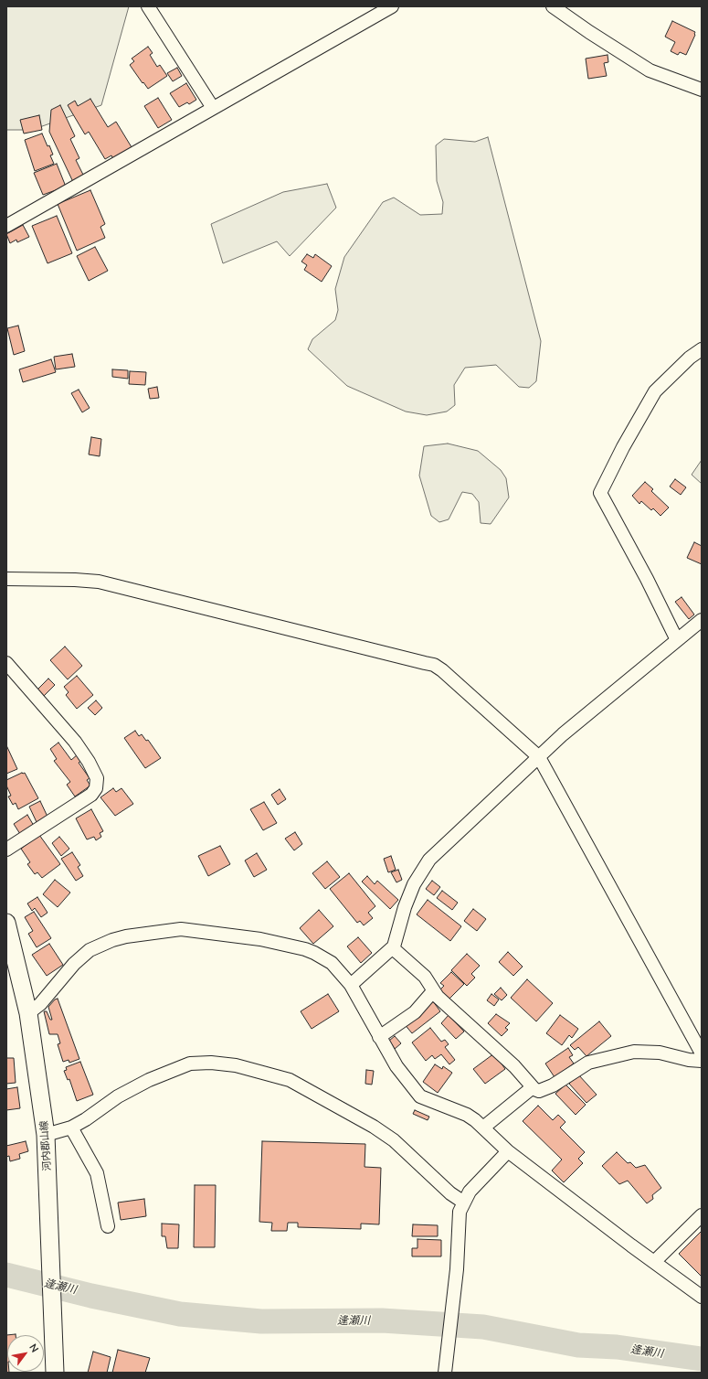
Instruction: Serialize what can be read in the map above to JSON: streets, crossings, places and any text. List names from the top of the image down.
{
  "streets": {
    "main road": ["河内郡山線"]
  },
  "water": ["逢瀬川"],
  "north": "top right"
}
